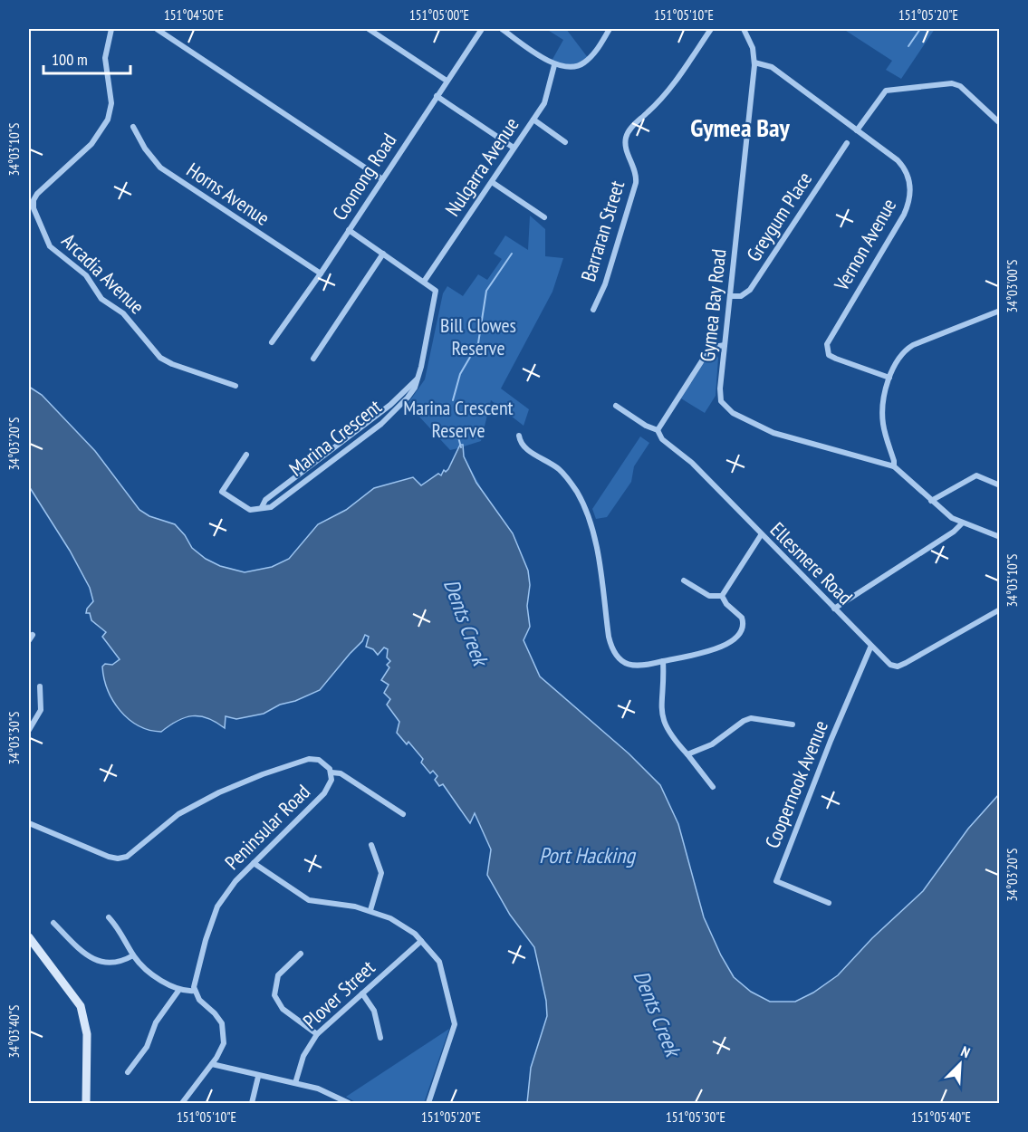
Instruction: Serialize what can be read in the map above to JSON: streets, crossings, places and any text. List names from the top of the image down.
{
  "streets": {
    "street": [
      "Nulgarra Avenue",
      "Coonong Road",
      "Horns Avenue",
      "Greygum Place",
      "Barraran Street",
      "Vernon Avenue",
      "Arcadia Avenue",
      "Gymea Bay Road",
      "Marina Crescent",
      "Ellesmere Road",
      "Coopernook Avenue",
      "Peninsular Road",
      "Plover Street"
    ]
  },
  "crossings": [
    ["Nulgarra Avenue", "Marina Crescent"],
    ["Coonong Road", "Horns Avenue"],
    ["Coonong Road", "Marina Crescent"],
    ["Greygum Place", "Gymea Bay Road"],
    ["Vernon Avenue", "Gymea Bay Road"],
    ["Ellesmere Road", "Coopernook Avenue"]
  ],
  "districts": ["Gymea Bay"],
  "water": ["Dents Creek", "Port Hacking"],
  "parks": ["Bill Clowes Reserve", "Marina Crescent Reserve"],
  "scale_bar": "100 m",
  "north": "top right",
  "coordinates": [
    "151°04'50\"E",
    "151°05'00\"E",
    "151°05'10\"E",
    "151°05'20\"E",
    "34°03'10\"S",
    "34°03'00\"S",
    "34°03'20\"S",
    "34°03'30\"S",
    "34°03'40\"S",
    "151°05'30\"E",
    "151°05'40\"E"
  ]
}
